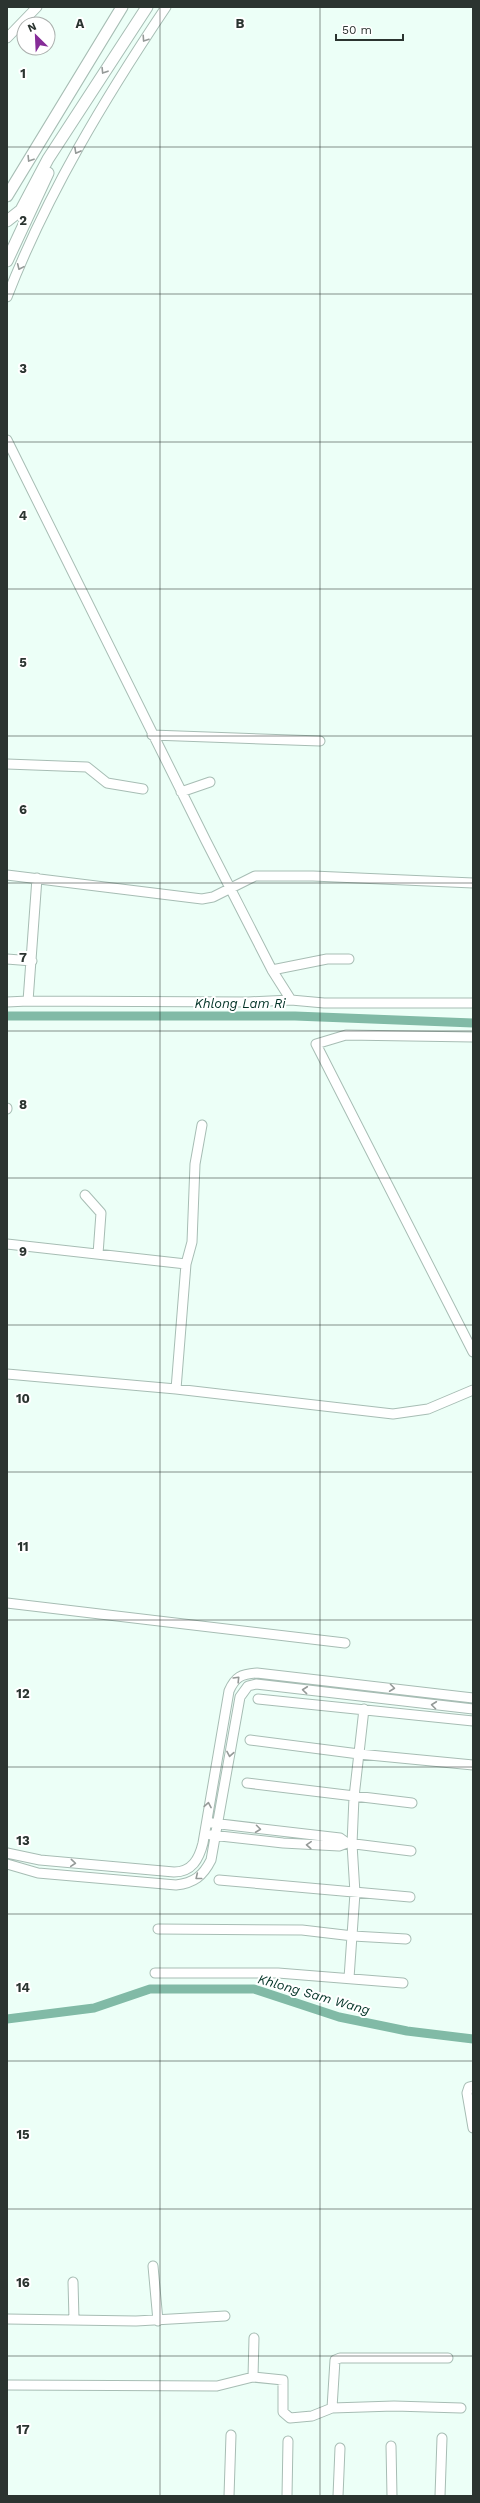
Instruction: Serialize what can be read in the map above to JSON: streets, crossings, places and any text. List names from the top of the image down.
{
  "water": ["Khlong Lam Ri", "Khlong Sam Wang"],
  "scale_bar": "50 m",
  "north": "top left",
  "grid": {
    "columns": ["A", "B"],
    "rows": [
      "1",
      "2",
      "3",
      "4",
      "5",
      "6",
      "7",
      "8",
      "9",
      "10",
      "11",
      "12",
      "13",
      "14",
      "15",
      "16",
      "17"
    ]
  }
}
